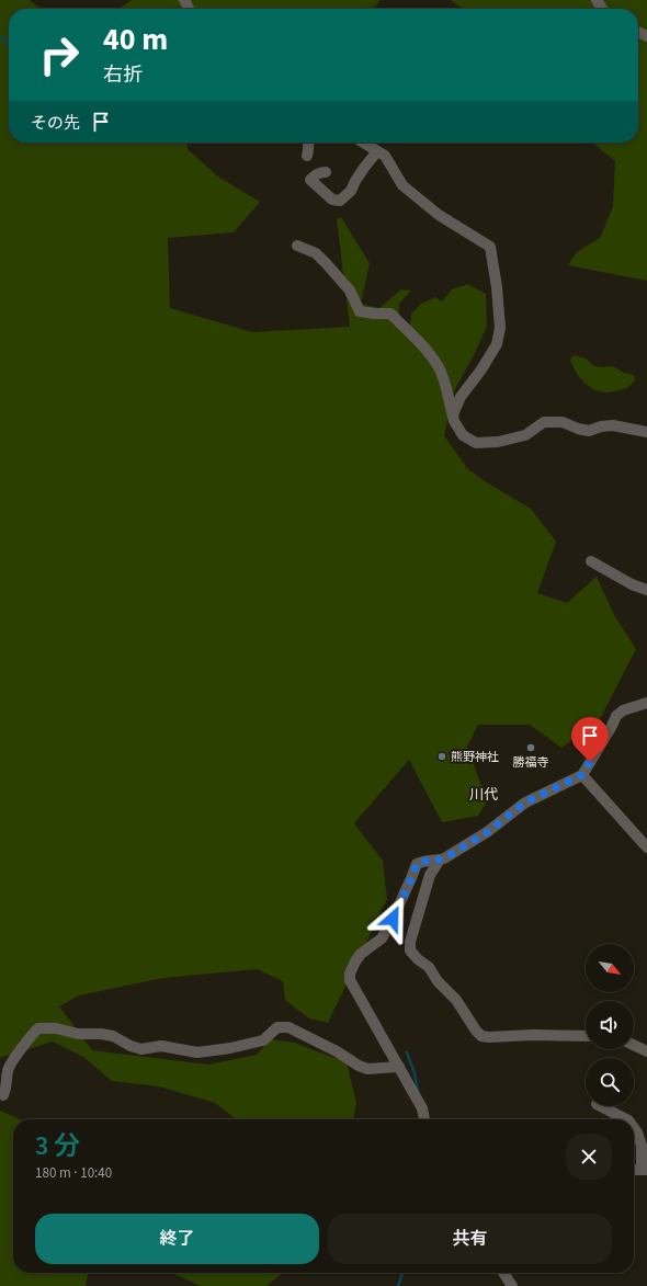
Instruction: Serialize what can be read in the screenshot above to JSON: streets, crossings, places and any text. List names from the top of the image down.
{
  "districts": ["川代"],
  "places": ["勝福寺", "熊野神社"],
  "north": "bottom right",
  "page": {
    "turn": ["40 m", "右折"],
    "then": "その先",
    "heading": ["3 分", "180 m · 10:40"],
    "buttons": ["終了", "共有"]
  }
}
